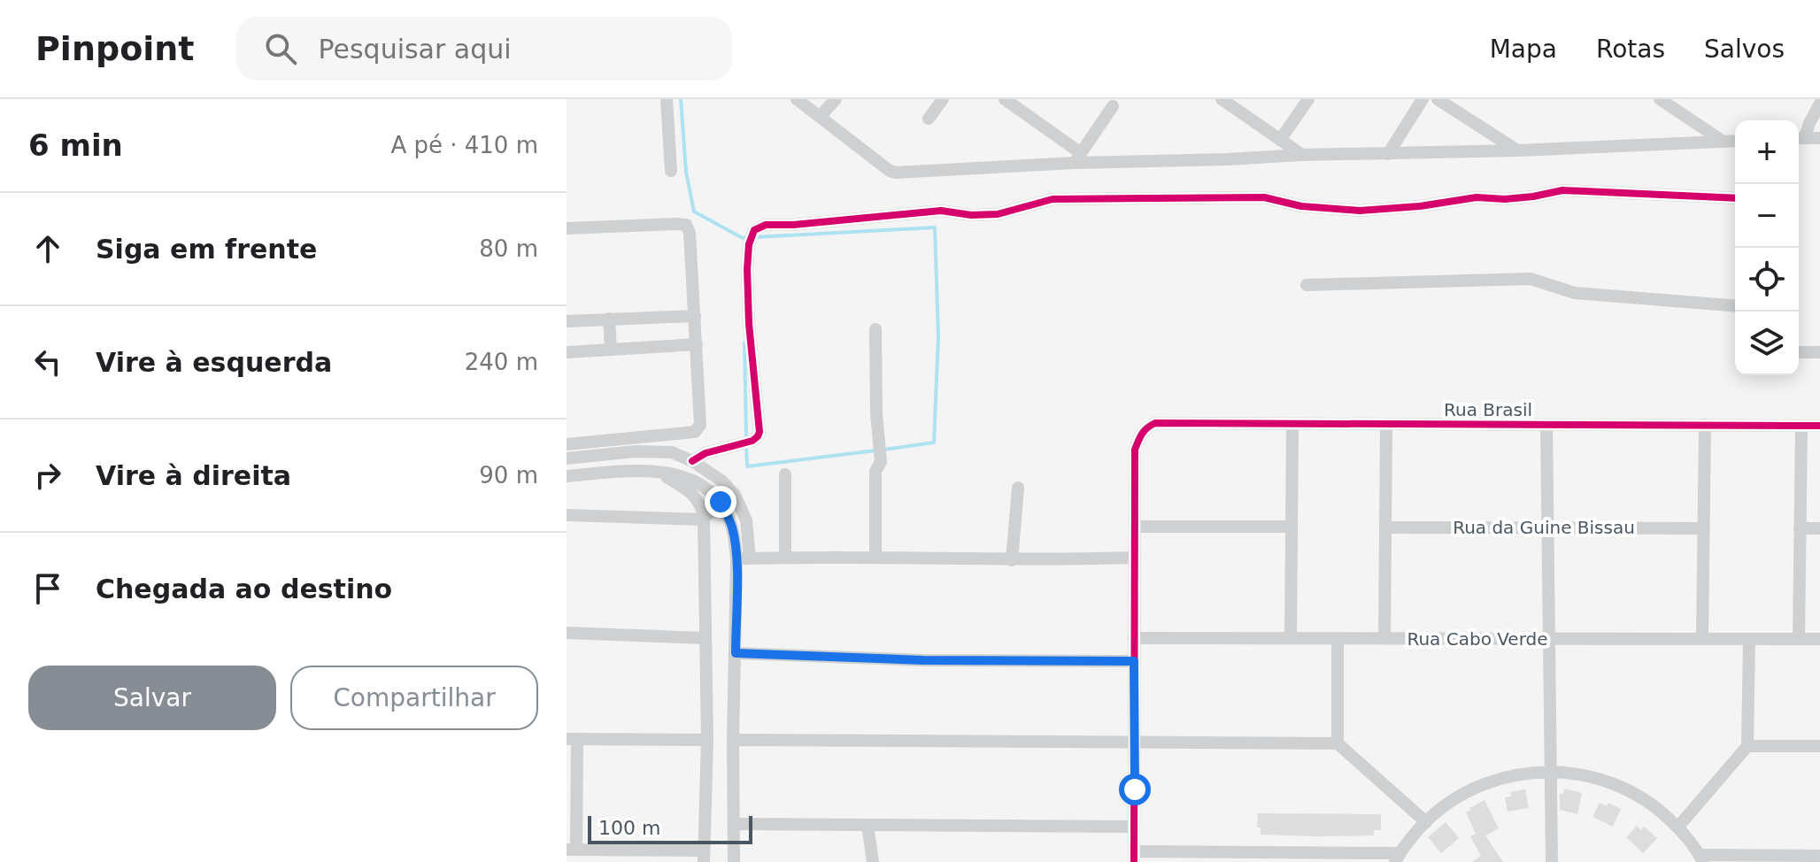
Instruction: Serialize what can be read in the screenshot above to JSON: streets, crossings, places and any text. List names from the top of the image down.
{
  "streets": {
    "street": ["Rua Brasil", "Rua da Guine Bissau", "Rua Cabo Verde"]
  },
  "scale_bar": "100 m",
  "page": {
    "header": "Pinpoint",
    "search": "Pesquisar aqui",
    "nav": ["Mapa", "Rotas", "Salvos"],
    "heading": ["6 min", "A pé · 410 m"],
    "map_buttons": ["+", "−"],
    "list": [
      ["Siga em frente", "80 m"],
      ["Vire à esquerda", "240 m"],
      ["Vire à direita", "90 m"],
      "Chegada ao destino"
    ],
    "buttons": ["Salvar", "Compartilhar"],
    "scale": "100 m"
  }
}
